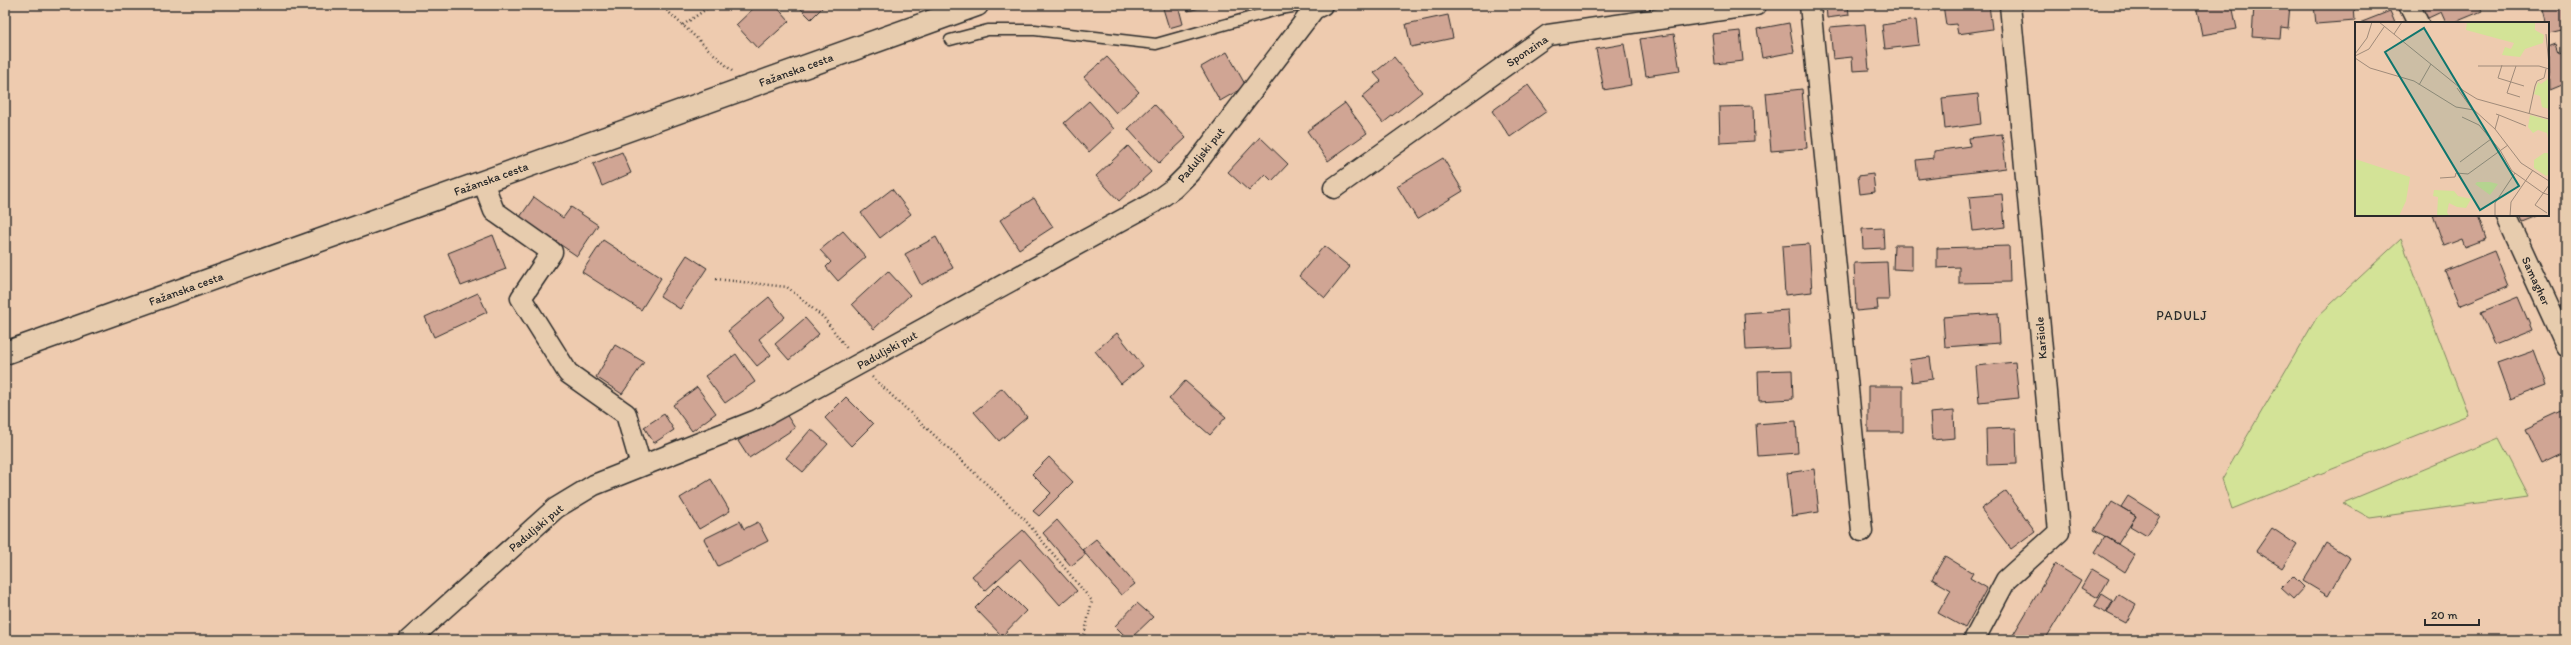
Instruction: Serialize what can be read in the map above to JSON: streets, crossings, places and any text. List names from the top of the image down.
{
  "streets": {
    "main road": ["Fažanska cesta"],
    "street": [
      "Sponzina",
      "Paduljski put",
      "Samagher",
      "Karšiole"
    ]
  },
  "districts": ["PADULJ"],
  "scale_bar": "20 m"
}
